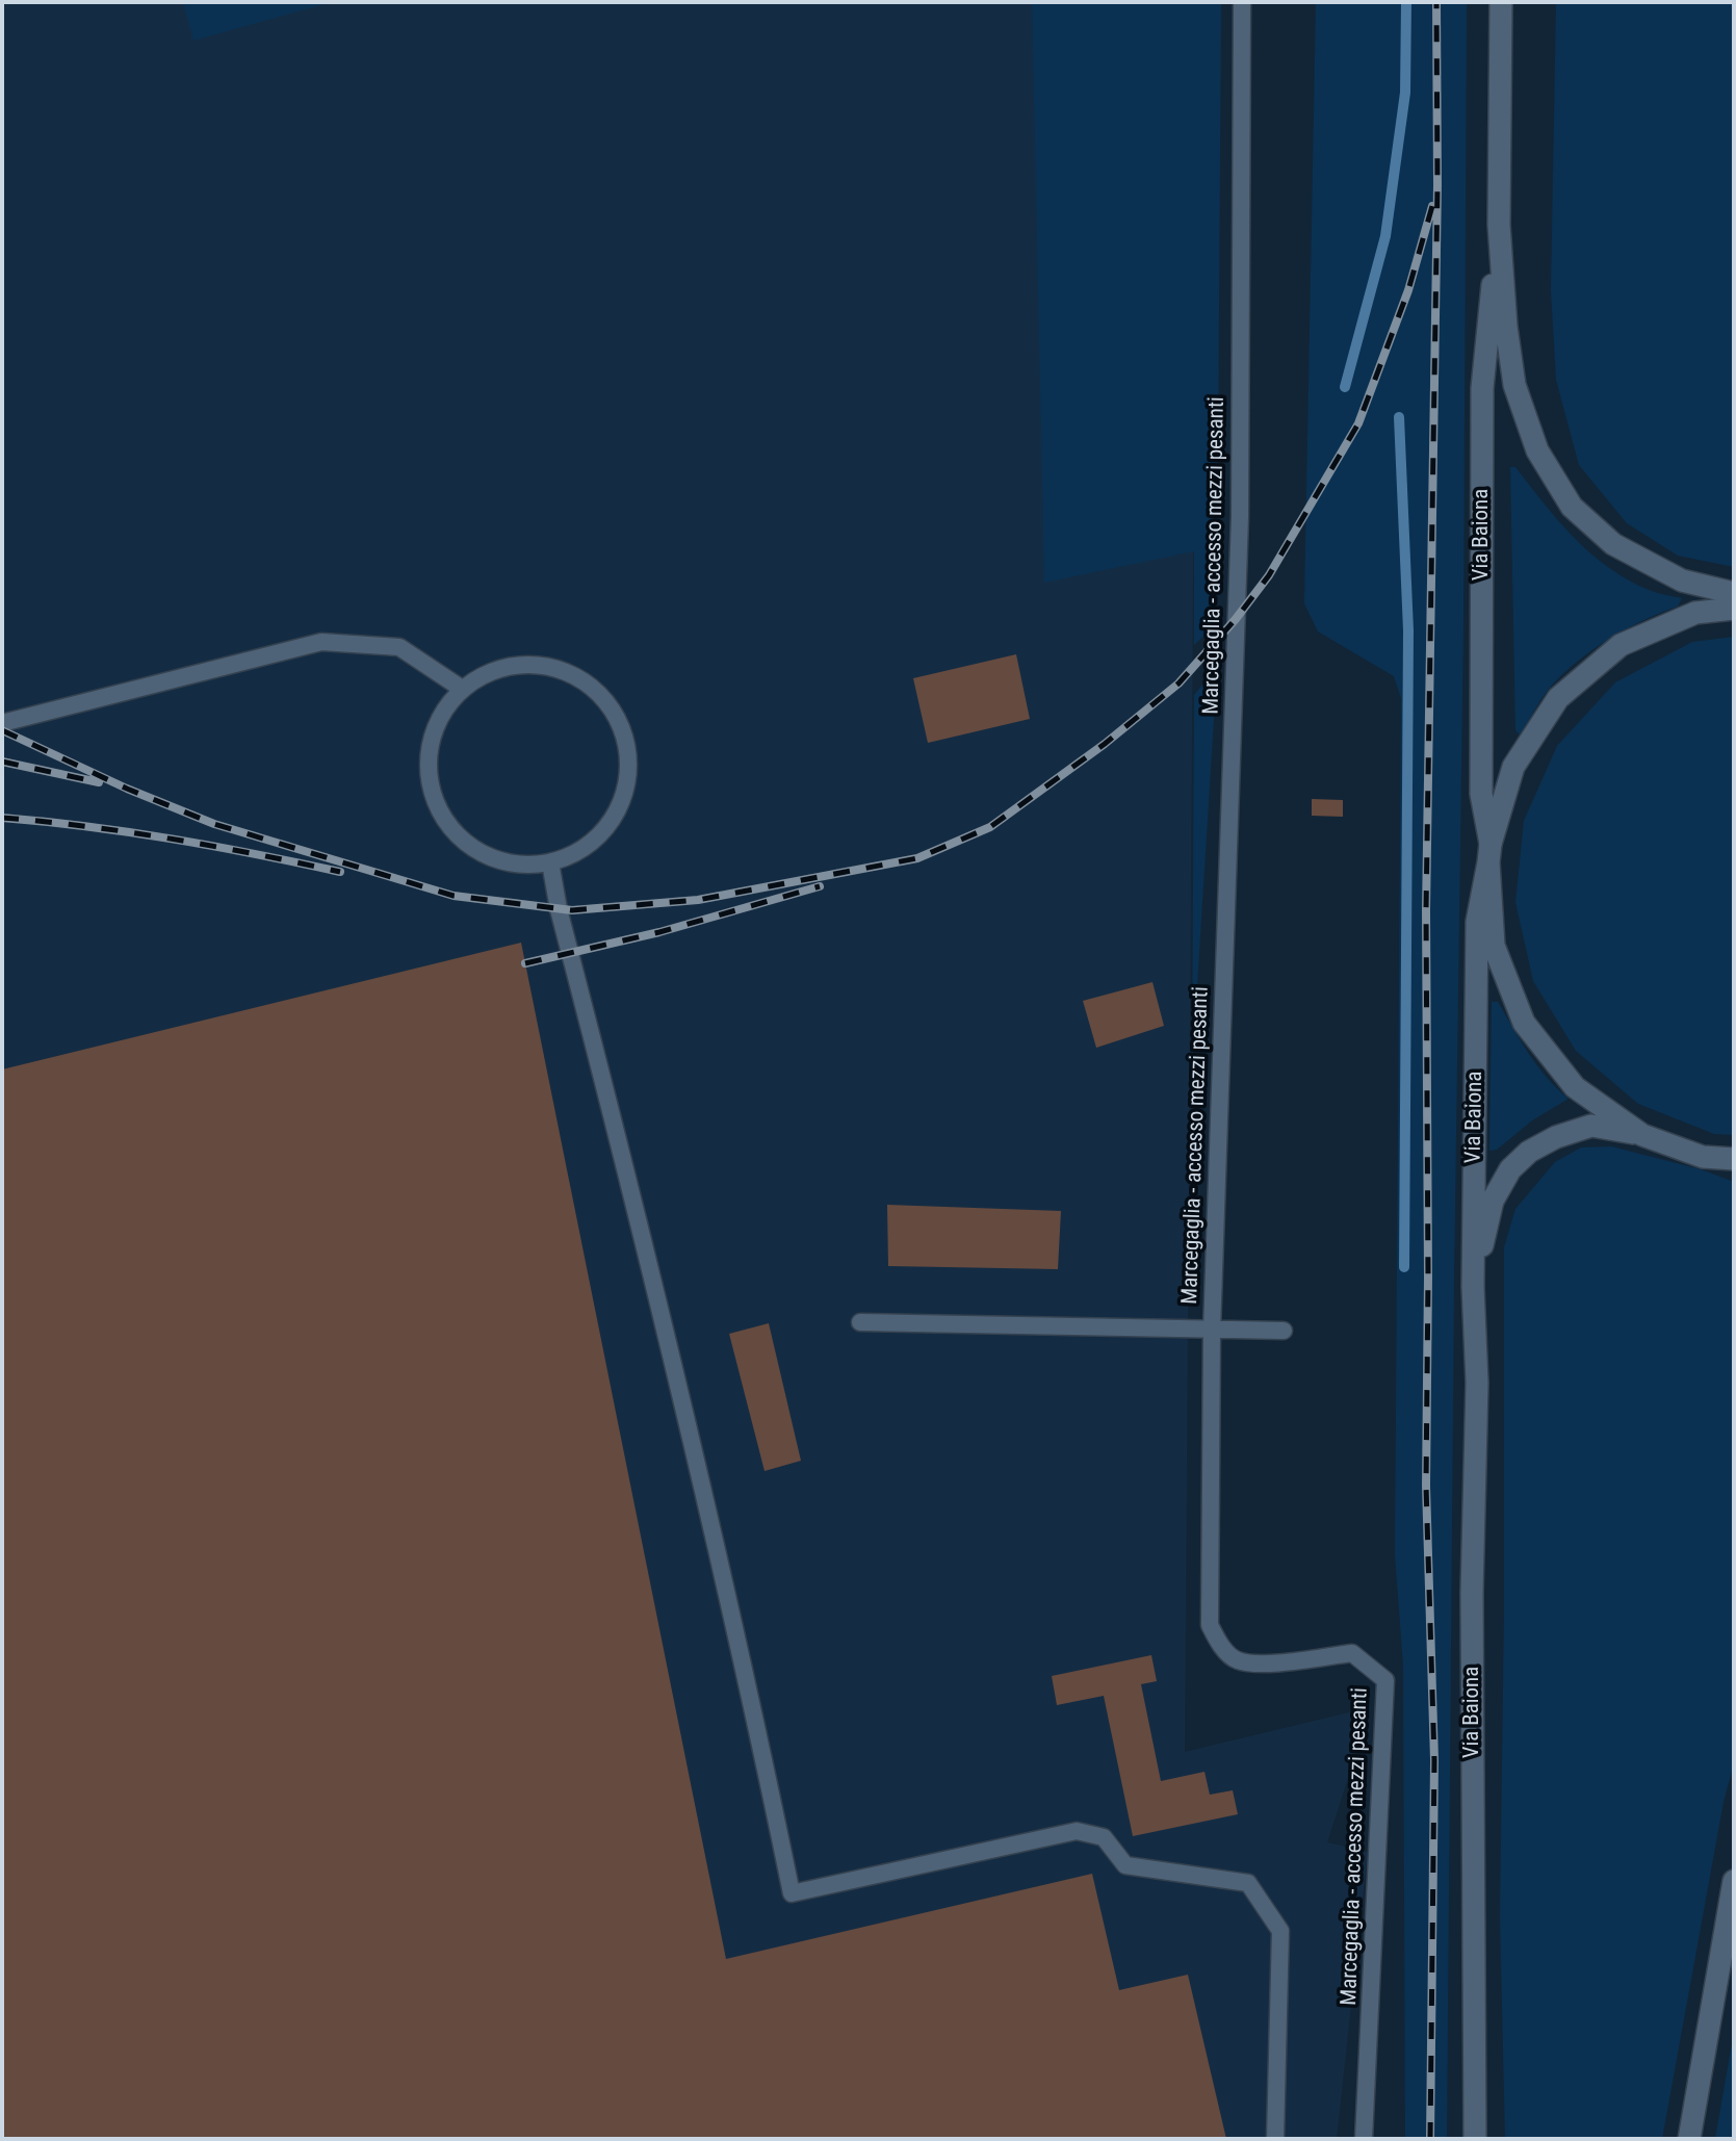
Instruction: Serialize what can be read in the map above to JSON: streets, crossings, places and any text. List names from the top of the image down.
{
  "streets": {
    "main road": ["Via Baiona"],
    "lane": ["Marcegaglia - accesso mezzi pesanti"]
  }
}
